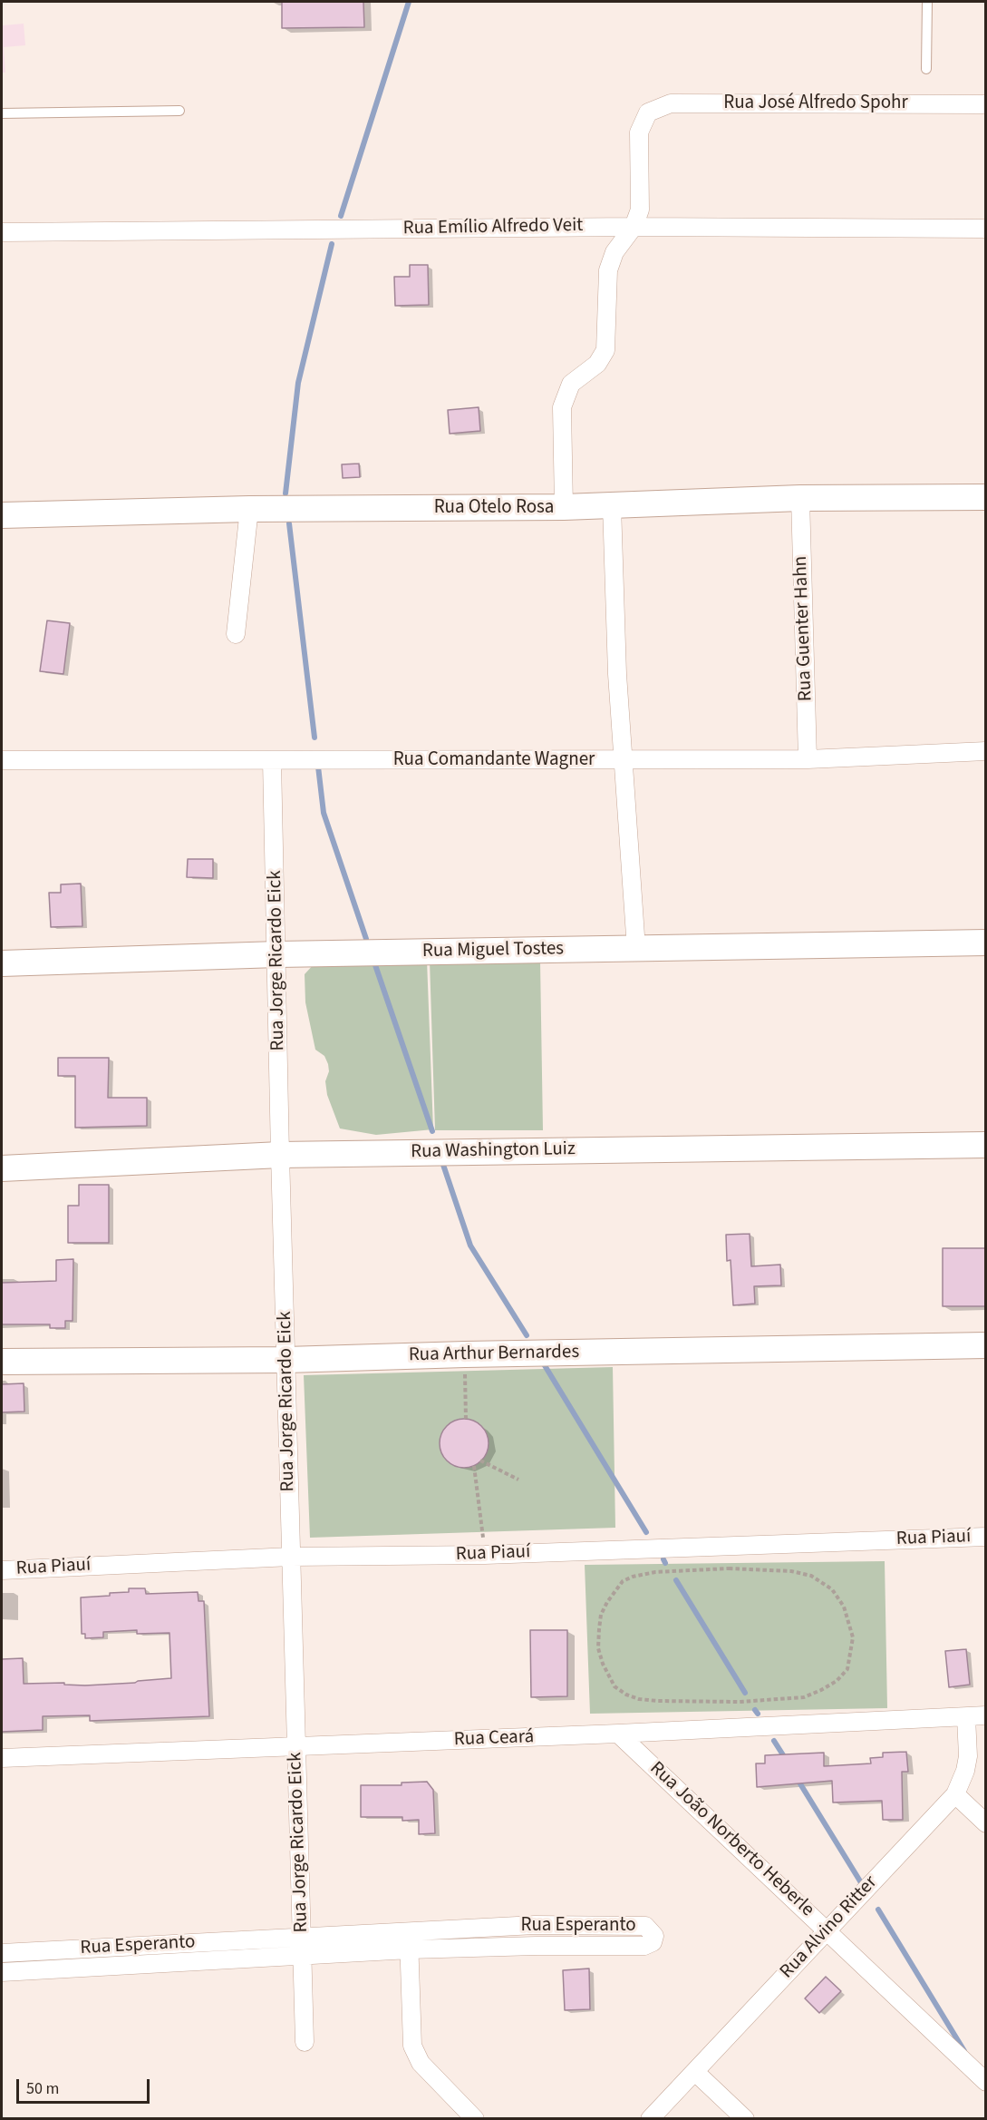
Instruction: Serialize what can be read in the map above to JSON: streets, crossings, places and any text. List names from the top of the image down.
{
  "streets": {
    "street": [
      "Rua José Alfredo Spohr",
      "Rua Emílio Alfredo Veit",
      "Rua Otelo Rosa",
      "Rua Guenter Hahn",
      "Rua Comandante Wagner",
      "Rua Miguel Tostes",
      "Rua Jorge Ricardo Eick",
      "Rua Washington Luiz",
      "Rua Arthur Bernardes",
      "Rua Piauí",
      "Rua Ceará",
      "Rua João Norberto Heberle",
      "Rua Esperanto",
      "Rua Alvino Ritter"
    ]
  },
  "crossings": [
    ["Rua José Alfredo Spohr", "Rua Emílio Alfredo Veit"],
    ["Rua Otelo Rosa", "Rua Guenter Hahn"],
    ["Rua Guenter Hahn", "Rua Comandante Wagner"],
    ["Rua Comandante Wagner", "Rua Jorge Ricardo Eick"],
    ["Rua Miguel Tostes", "Rua Jorge Ricardo Eick"],
    ["Rua Jorge Ricardo Eick", "Rua Washington Luiz"],
    ["Rua Jorge Ricardo Eick", "Rua Arthur Bernardes"],
    ["Rua Jorge Ricardo Eick", "Rua Piauí"],
    ["Rua Jorge Ricardo Eick", "Rua Ceará"],
    ["Rua Jorge Ricardo Eick", "Rua Esperanto"],
    ["Rua Ceará", "Rua João Norberto Heberle"],
    ["Rua Ceará", "Rua Alvino Ritter"],
    ["Rua João Norberto Heberle", "Rua Alvino Ritter"]
  ],
  "scale_bar": "50 m"
}
